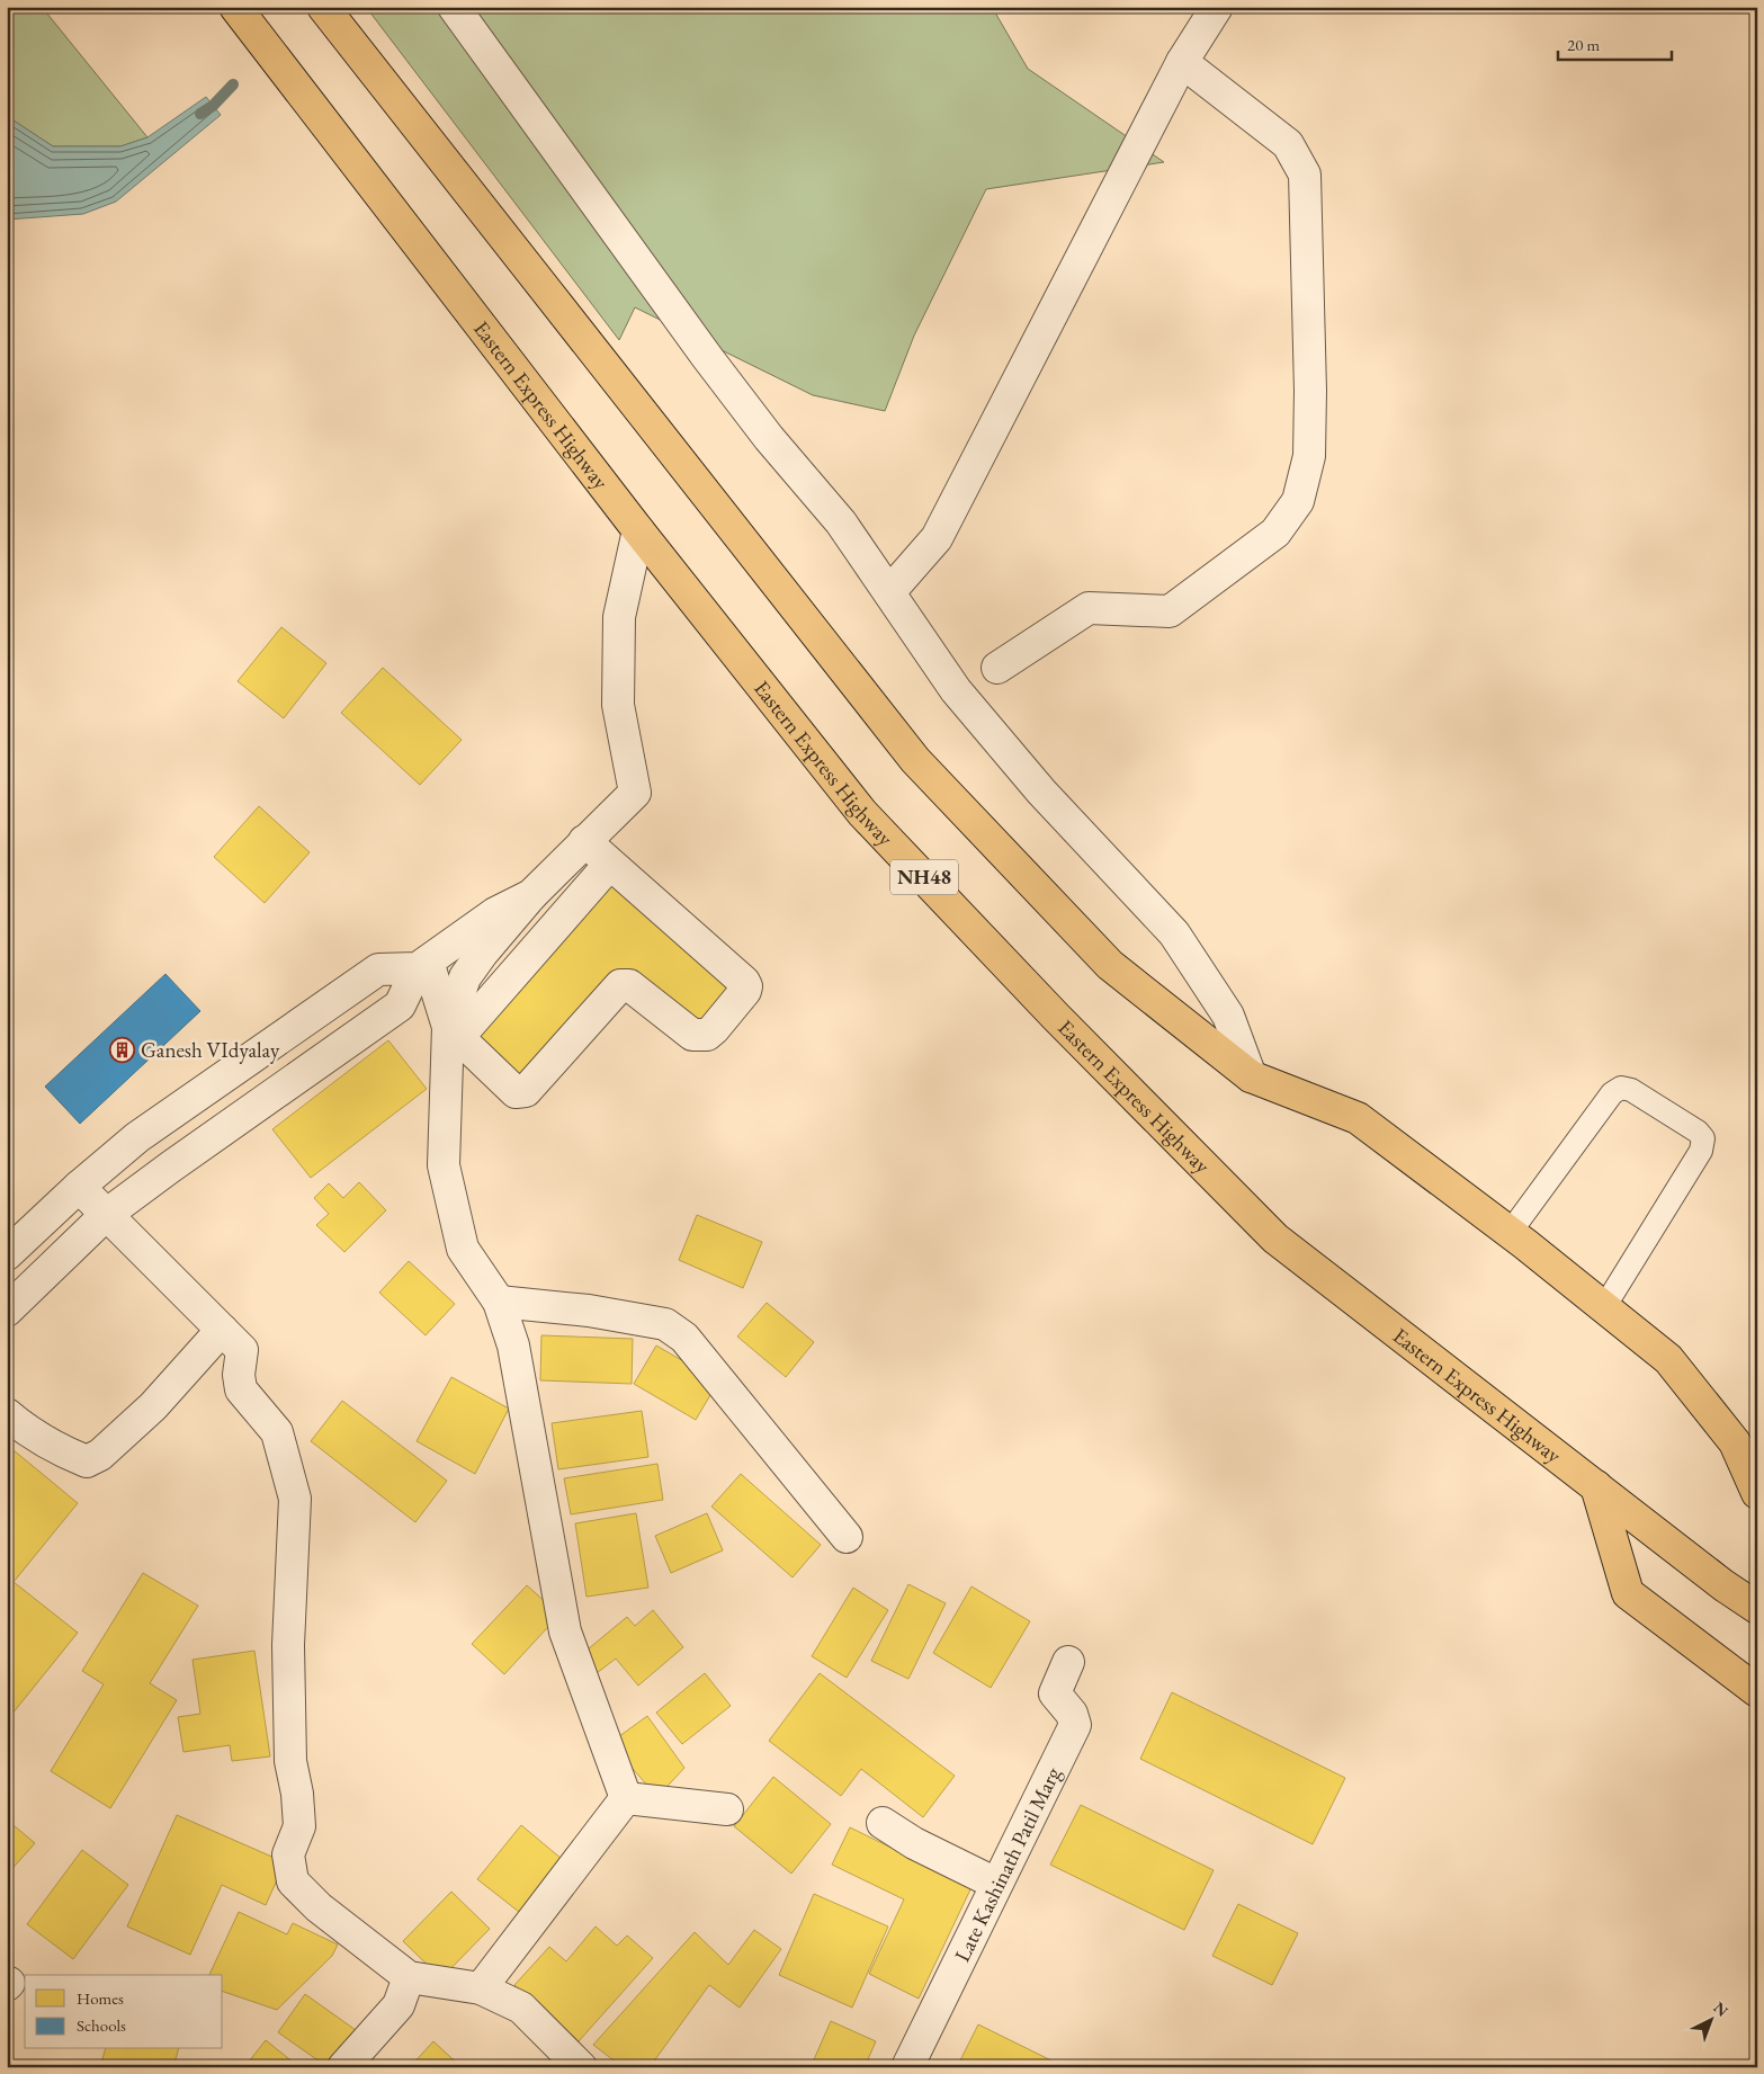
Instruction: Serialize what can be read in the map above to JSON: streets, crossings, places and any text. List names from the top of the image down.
{
  "streets": {
    "highway": ["Eastern Express Highway", "NH48"],
    "street": ["Late Kashinath Patil Marg"]
  },
  "places": {
    "building": ["Ganesh VIdyalay"]
  },
  "legend": ["Homes", "Schools"],
  "scale_bar": "20 m",
  "north": "top right"
}
